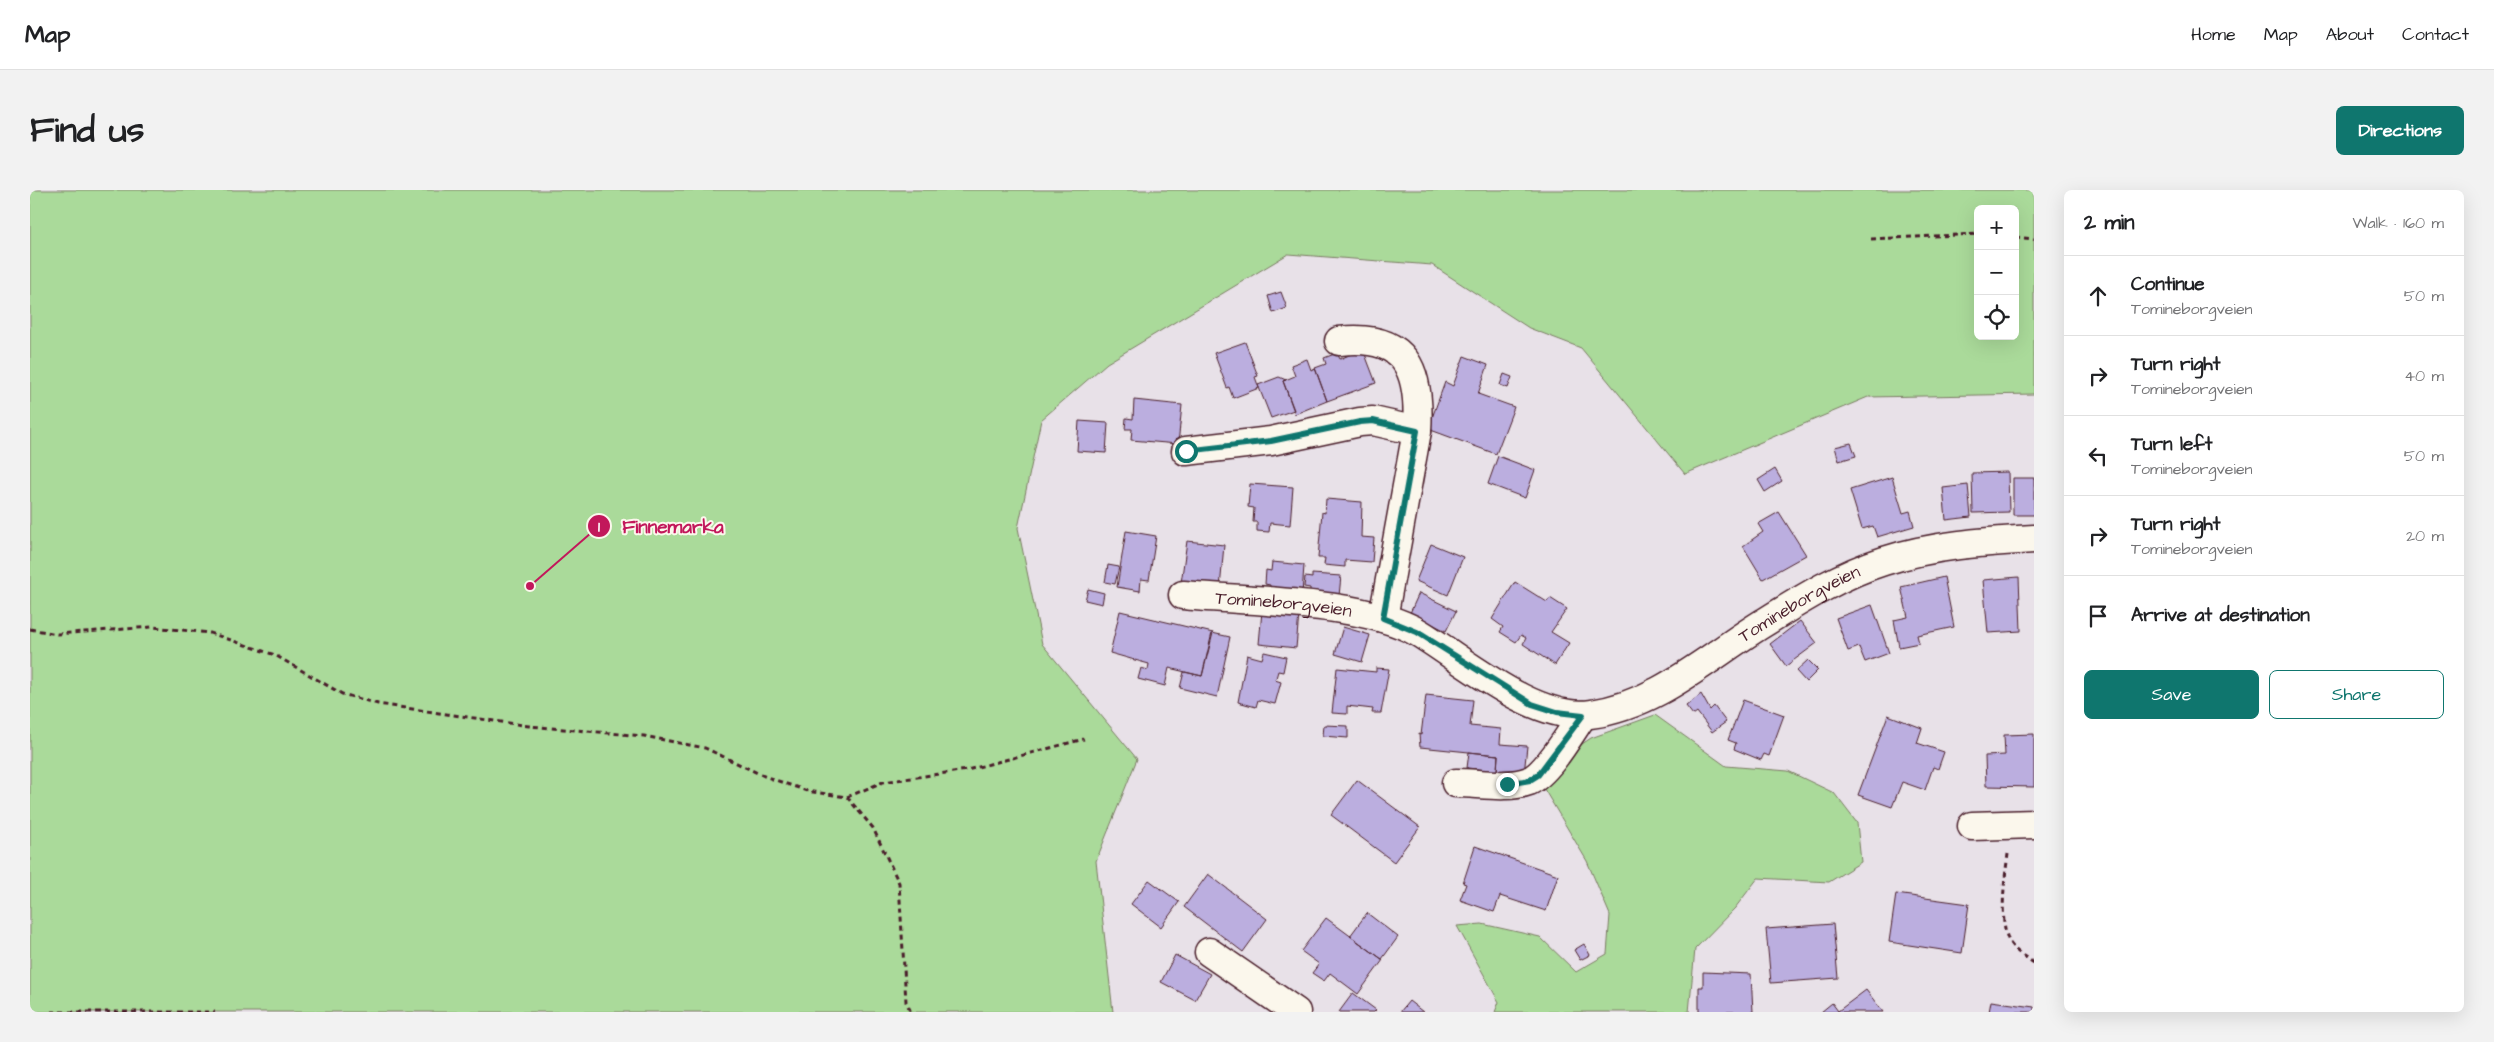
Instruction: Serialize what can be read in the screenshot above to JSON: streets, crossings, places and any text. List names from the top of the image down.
{
  "streets": {
    "street": ["Tomineborgveien"]
  },
  "places": ["Finnemarka"],
  "page": {
    "header": "Map",
    "nav": [
      "Home",
      "Map",
      "About",
      "Contact"
    ],
    "title": "Find us",
    "buttons": [
      "Directions",
      ["Save", "Share"]
    ],
    "heading": ["2 min", "Walk · 160 m"],
    "map_buttons": ["+", "−"],
    "list": [
      ["Continue", "Tomineborgveien", "50 m"],
      ["Turn right", "Tomineborgveien", "40 m"],
      ["Turn left", "Tomineborgveien", "50 m"],
      ["Turn right", "Tomineborgveien", "20 m"],
      "Arrive at destination"
    ]
  }
}
